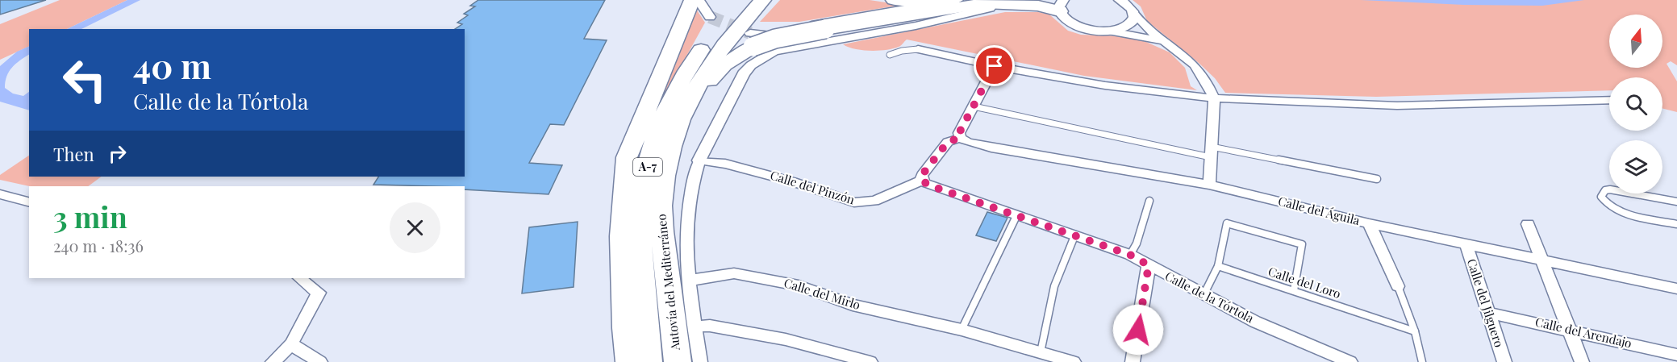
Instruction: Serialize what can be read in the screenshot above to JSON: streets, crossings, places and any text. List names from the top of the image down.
{
  "streets": {
    "highway": ["A-7", "Autovía del Mediterráneo"],
    "street": [
      "Calle del Pinzón",
      "Calle del Águila",
      "Calle del Mirlo",
      "Calle de la Tórtola",
      "Calle del Jilguero",
      "Calle del Arendajo"
    ],
    "lane": ["Calle del Loro"]
  },
  "crossings": [
    ["Calle del Pinzón", "Calle de la Tórtola"],
    ["Calle del Águila", "Calle del Jilguero"],
    ["Calle del Jilguero", "Calle del Arendajo"]
  ],
  "north": "top",
  "page": {
    "turn": ["40 m", "Calle de la Tórtola"],
    "then": "Then",
    "heading": ["3 min", "240 m · 18:36"]
  }
}
